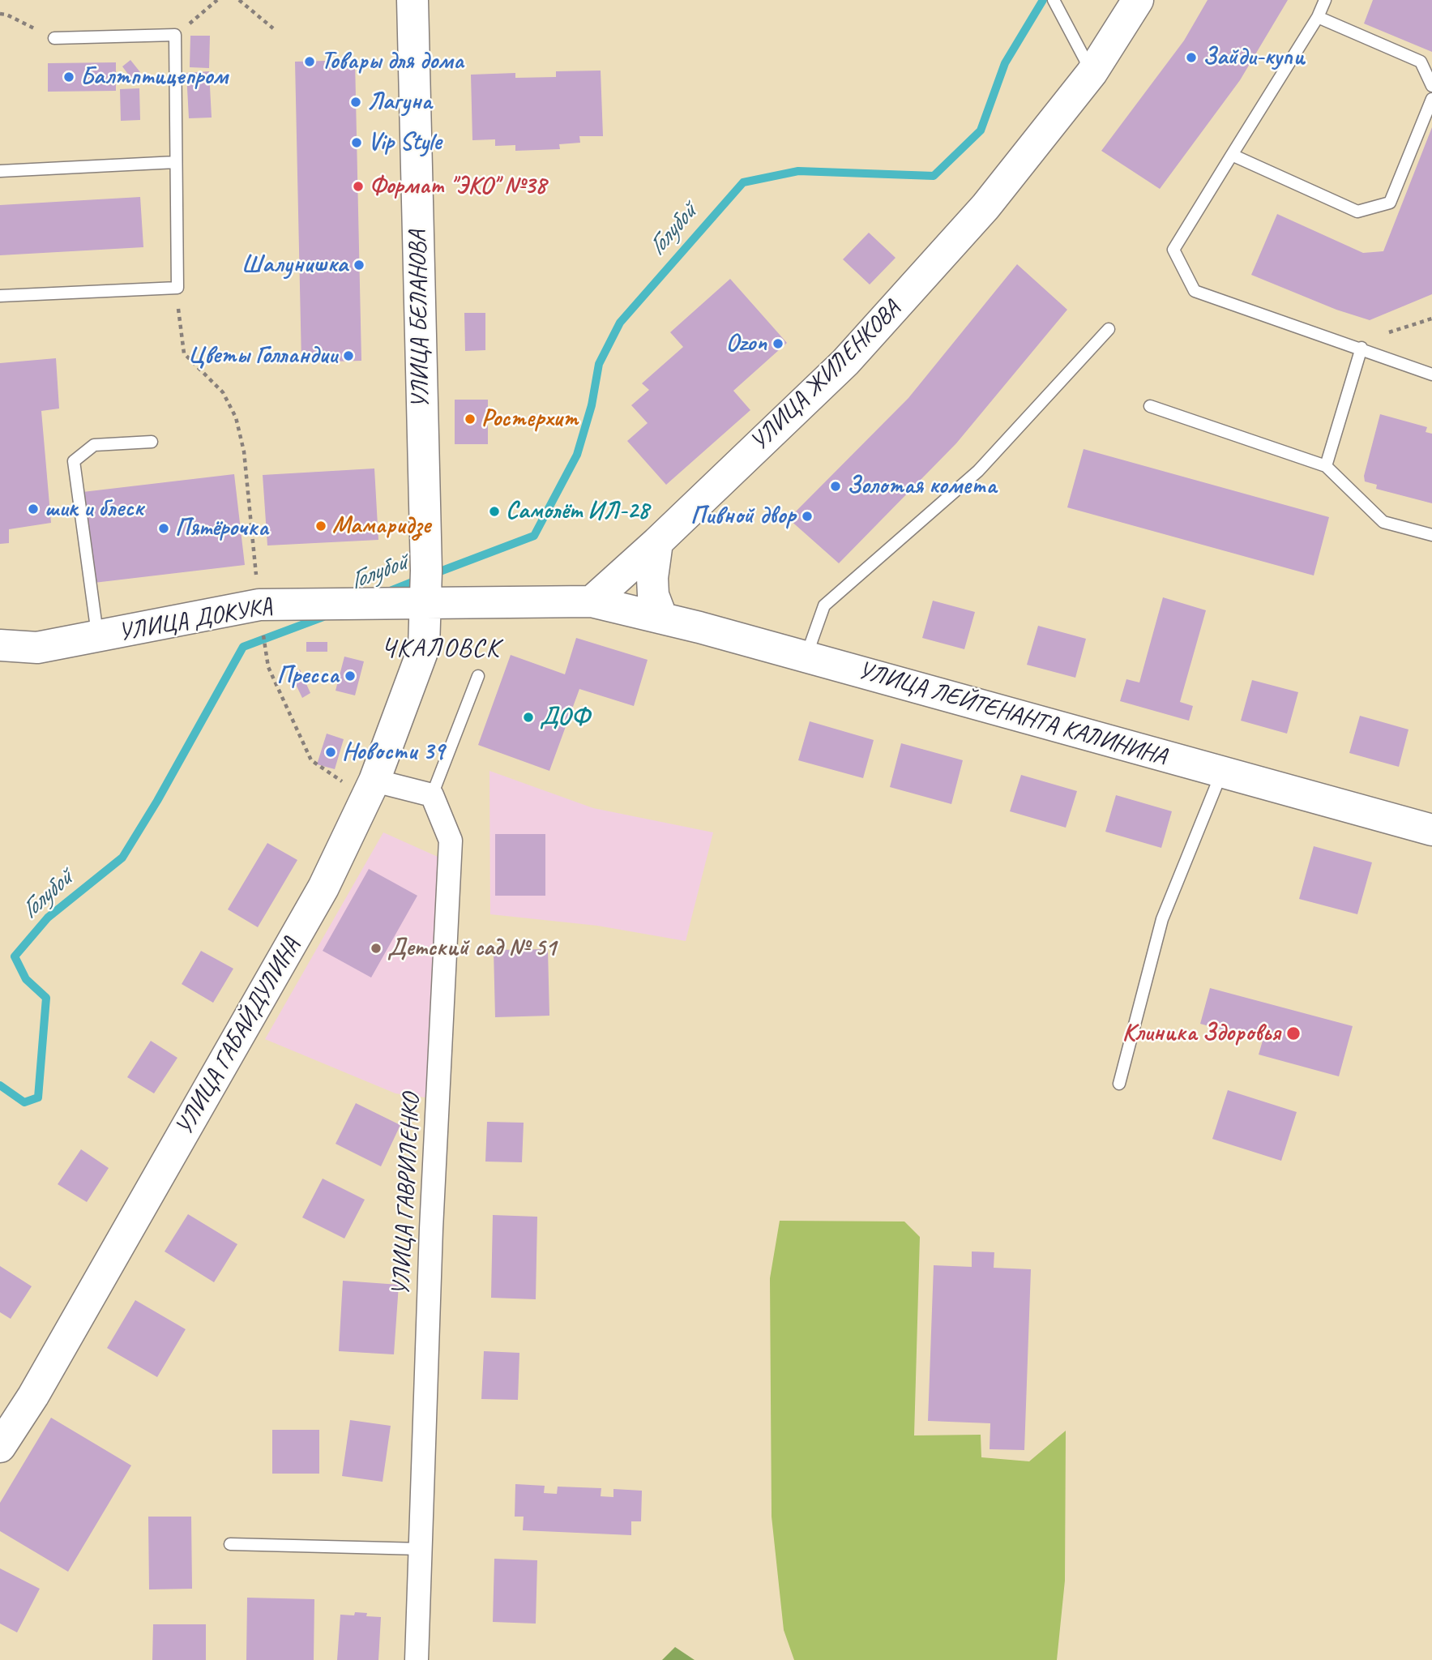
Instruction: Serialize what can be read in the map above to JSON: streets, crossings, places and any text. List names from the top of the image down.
{
  "streets": {
    "main road": [
      "УЛИЦА БЕЛАНОВА",
      "УЛИЦА ЖИЛЕНКОВА",
      "УЛИЦА ДОКУКА",
      "УЛИЦА ЛЕЙТЕНАНТА КАЛИНИНА",
      "УЛИЦА ГАБАЙДУЛИНА"
    ],
    "street": ["УЛИЦА ГАВРИЛЕНКО"]
  },
  "crossings": [
    ["УЛИЦА БЕЛАНОВА", "УЛИЦА ДОКУКА"],
    ["УЛИЦА БЕЛАНОВА", "УЛИЦА ГАБАЙДУЛИНА"],
    ["УЛИЦА ЖИЛЕНКОВА", "УЛИЦА ЛЕЙТЕНАНТА КАЛИНИНА"],
    ["УЛИЦА ДОКУКА", "УЛИЦА ГАБАЙДУЛИНА"]
  ],
  "districts": ["ЧКАЛОВСК"],
  "water": ["Голубой"],
  "places": [
    "Зайди-купи",
    "Товары для дома",
    "Балтптицепром",
    "Лагуна",
    "Vip Style",
    "Формат \"ЭКО\" №38",
    "Шалунишка",
    "Ozon",
    "Цветы Голландии",
    "Ростерхит",
    "Золотая комета",
    "шик и блеск",
    "Самолёт ИЛ-28",
    "Пивной двор",
    "Мамаридзе",
    "Пятёрочка",
    "Пресса",
    "ДОФ",
    "Новости 39",
    "Детский сад № 51",
    "Клиника Здоровья"
  ]
}
